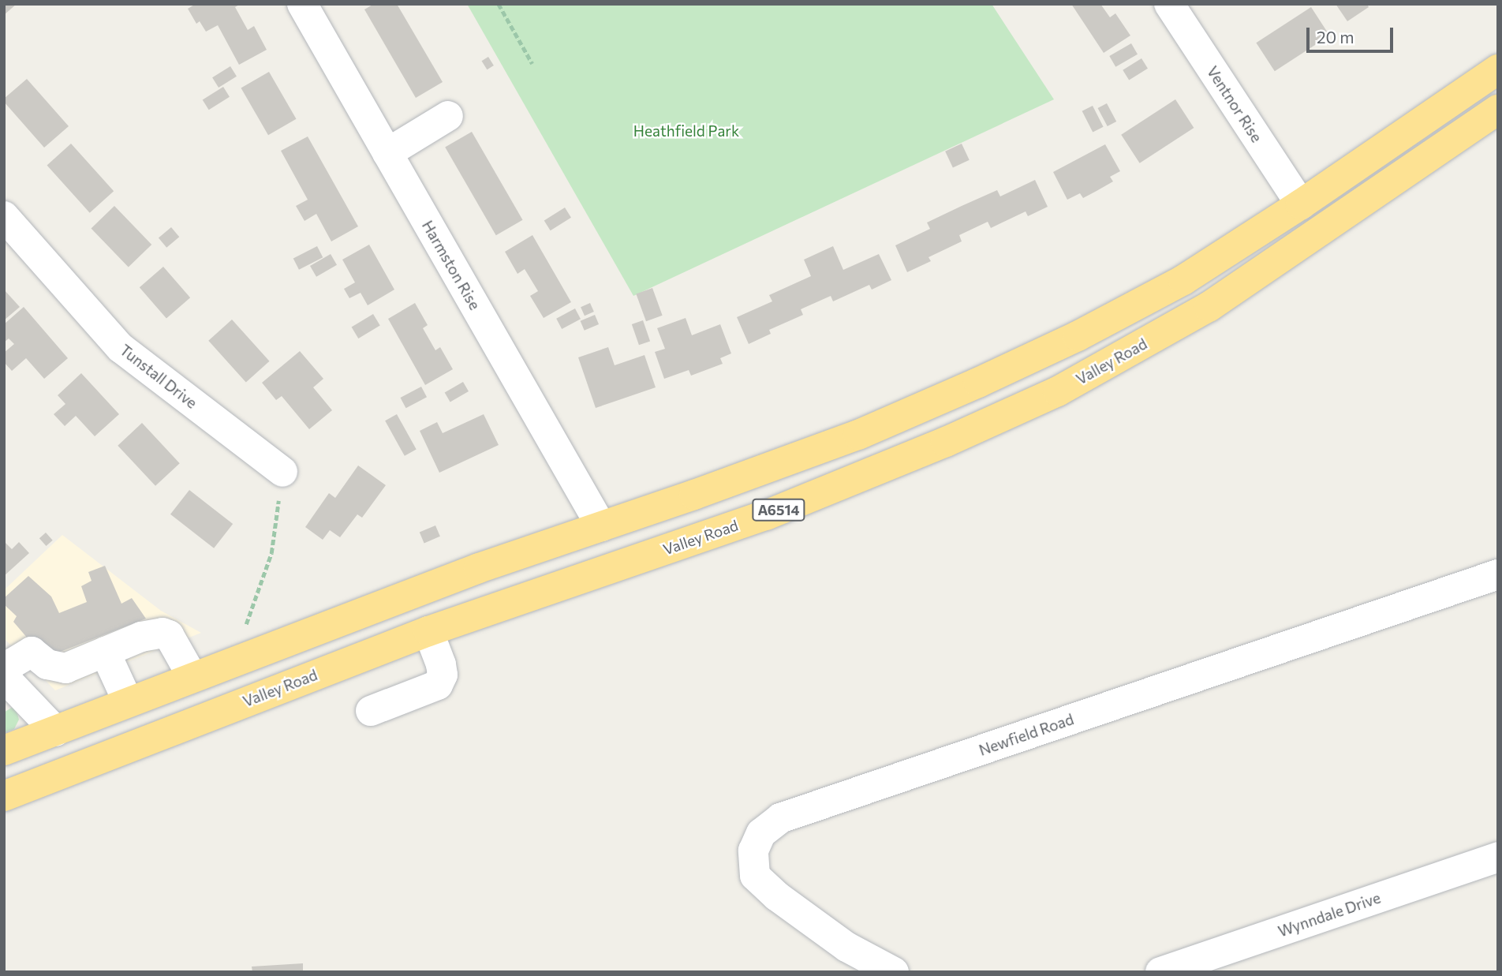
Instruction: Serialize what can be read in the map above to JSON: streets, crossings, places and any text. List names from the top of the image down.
{
  "streets": {
    "highway": ["Valley Road", "A6514"],
    "street": [
      "Ventnor Rise",
      "Harmston Rise",
      "Tunstall Drive",
      "Newfield Road",
      "Wynndale Drive"
    ]
  },
  "parks": ["Heathfield Park"],
  "scale_bar": "20 m"
}
